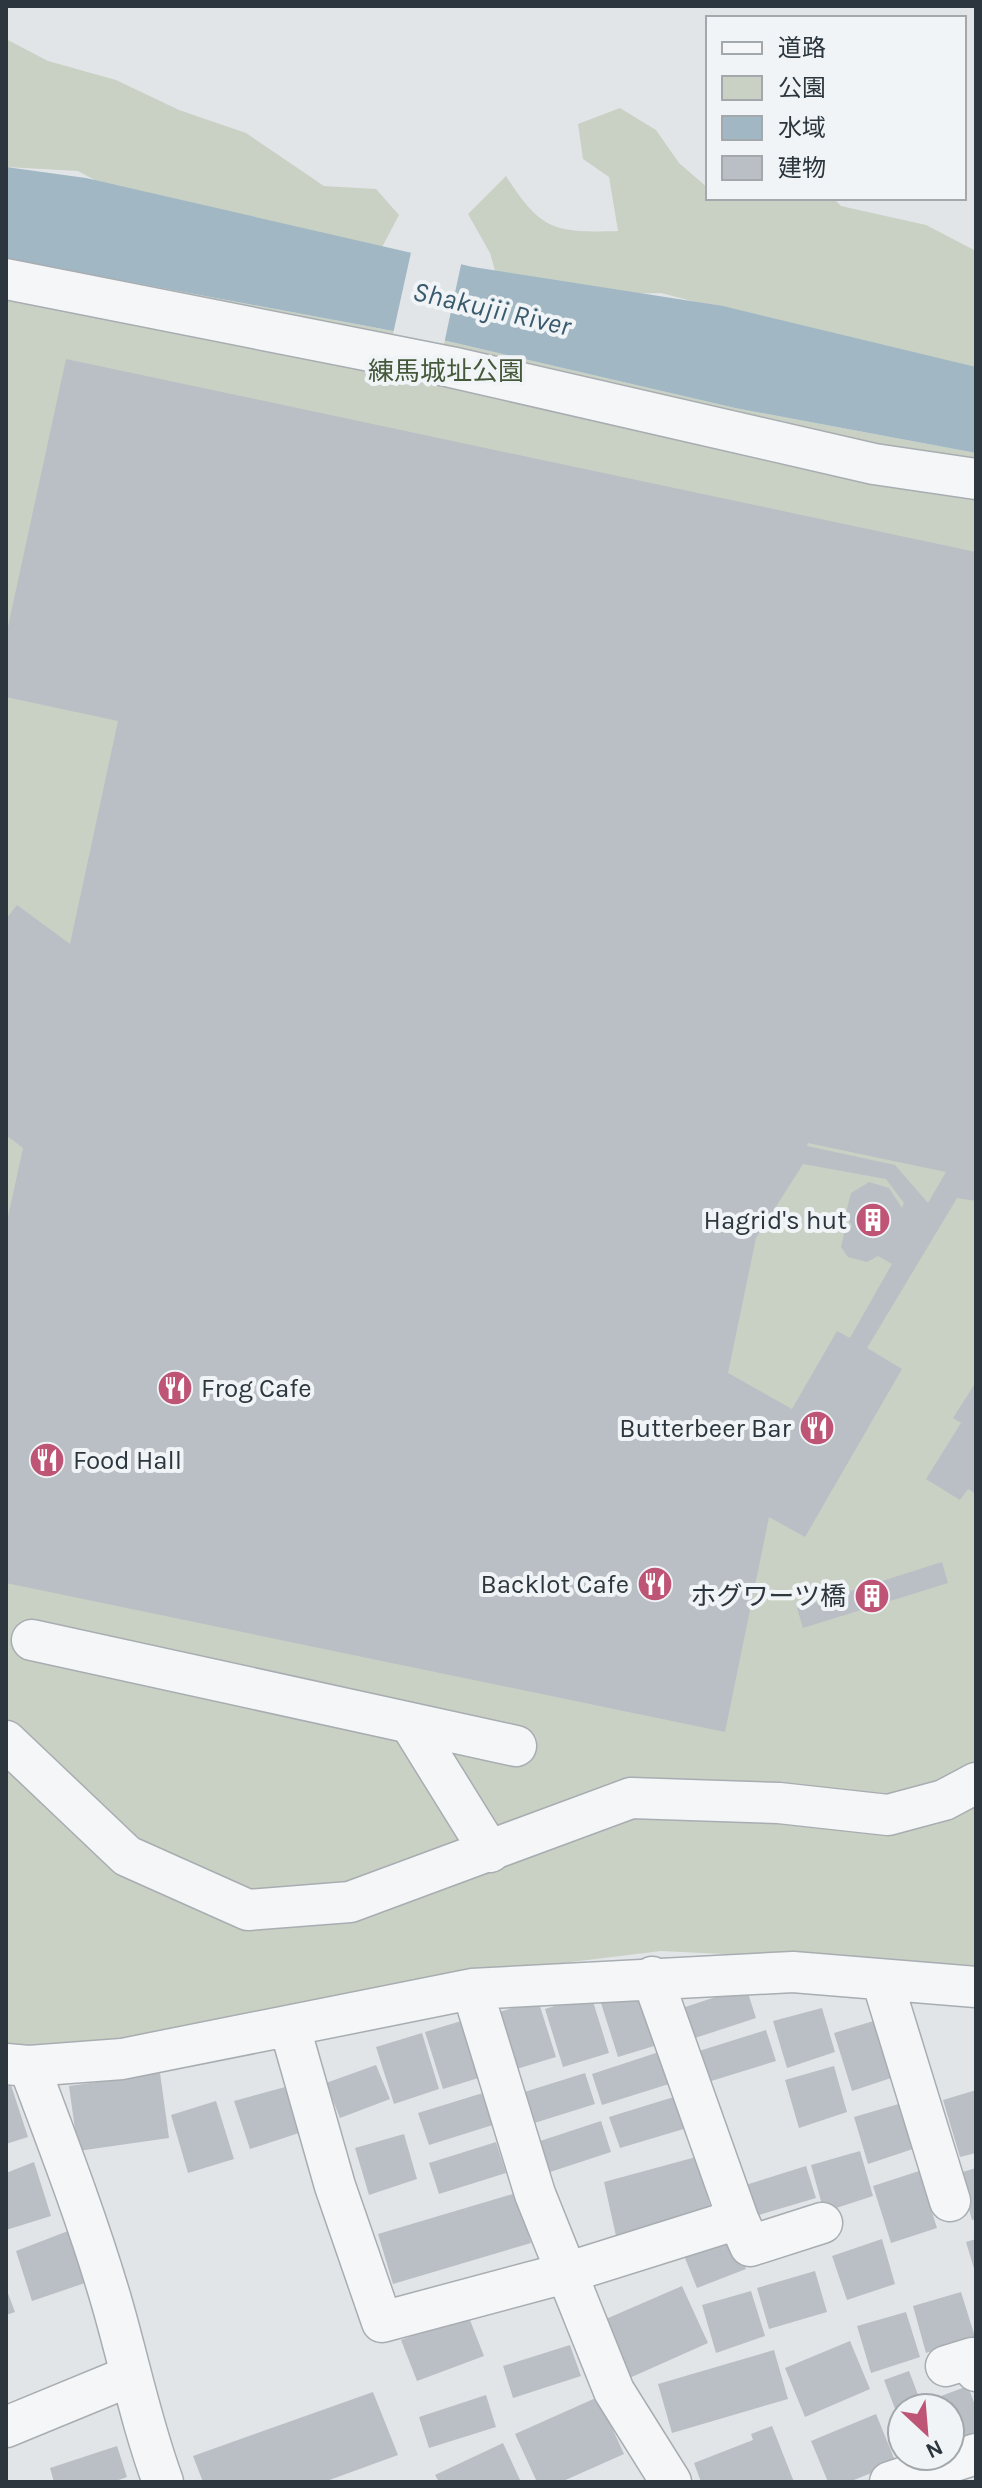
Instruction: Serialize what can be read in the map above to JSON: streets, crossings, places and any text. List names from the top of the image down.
{
  "water": ["Shakujii River"],
  "parks": ["練馬城址公園"],
  "places": {
    "building": ["Hagrid's hut", "ホグワーツ橋"],
    "restaurant": [
      "Frog Cafe",
      "Butterbeer Bar",
      "Food Hall",
      "Backlot Cafe"
    ]
  },
  "legend": [
    "道路",
    "公園",
    "水域",
    "建物"
  ],
  "north": "bottom right"
}
